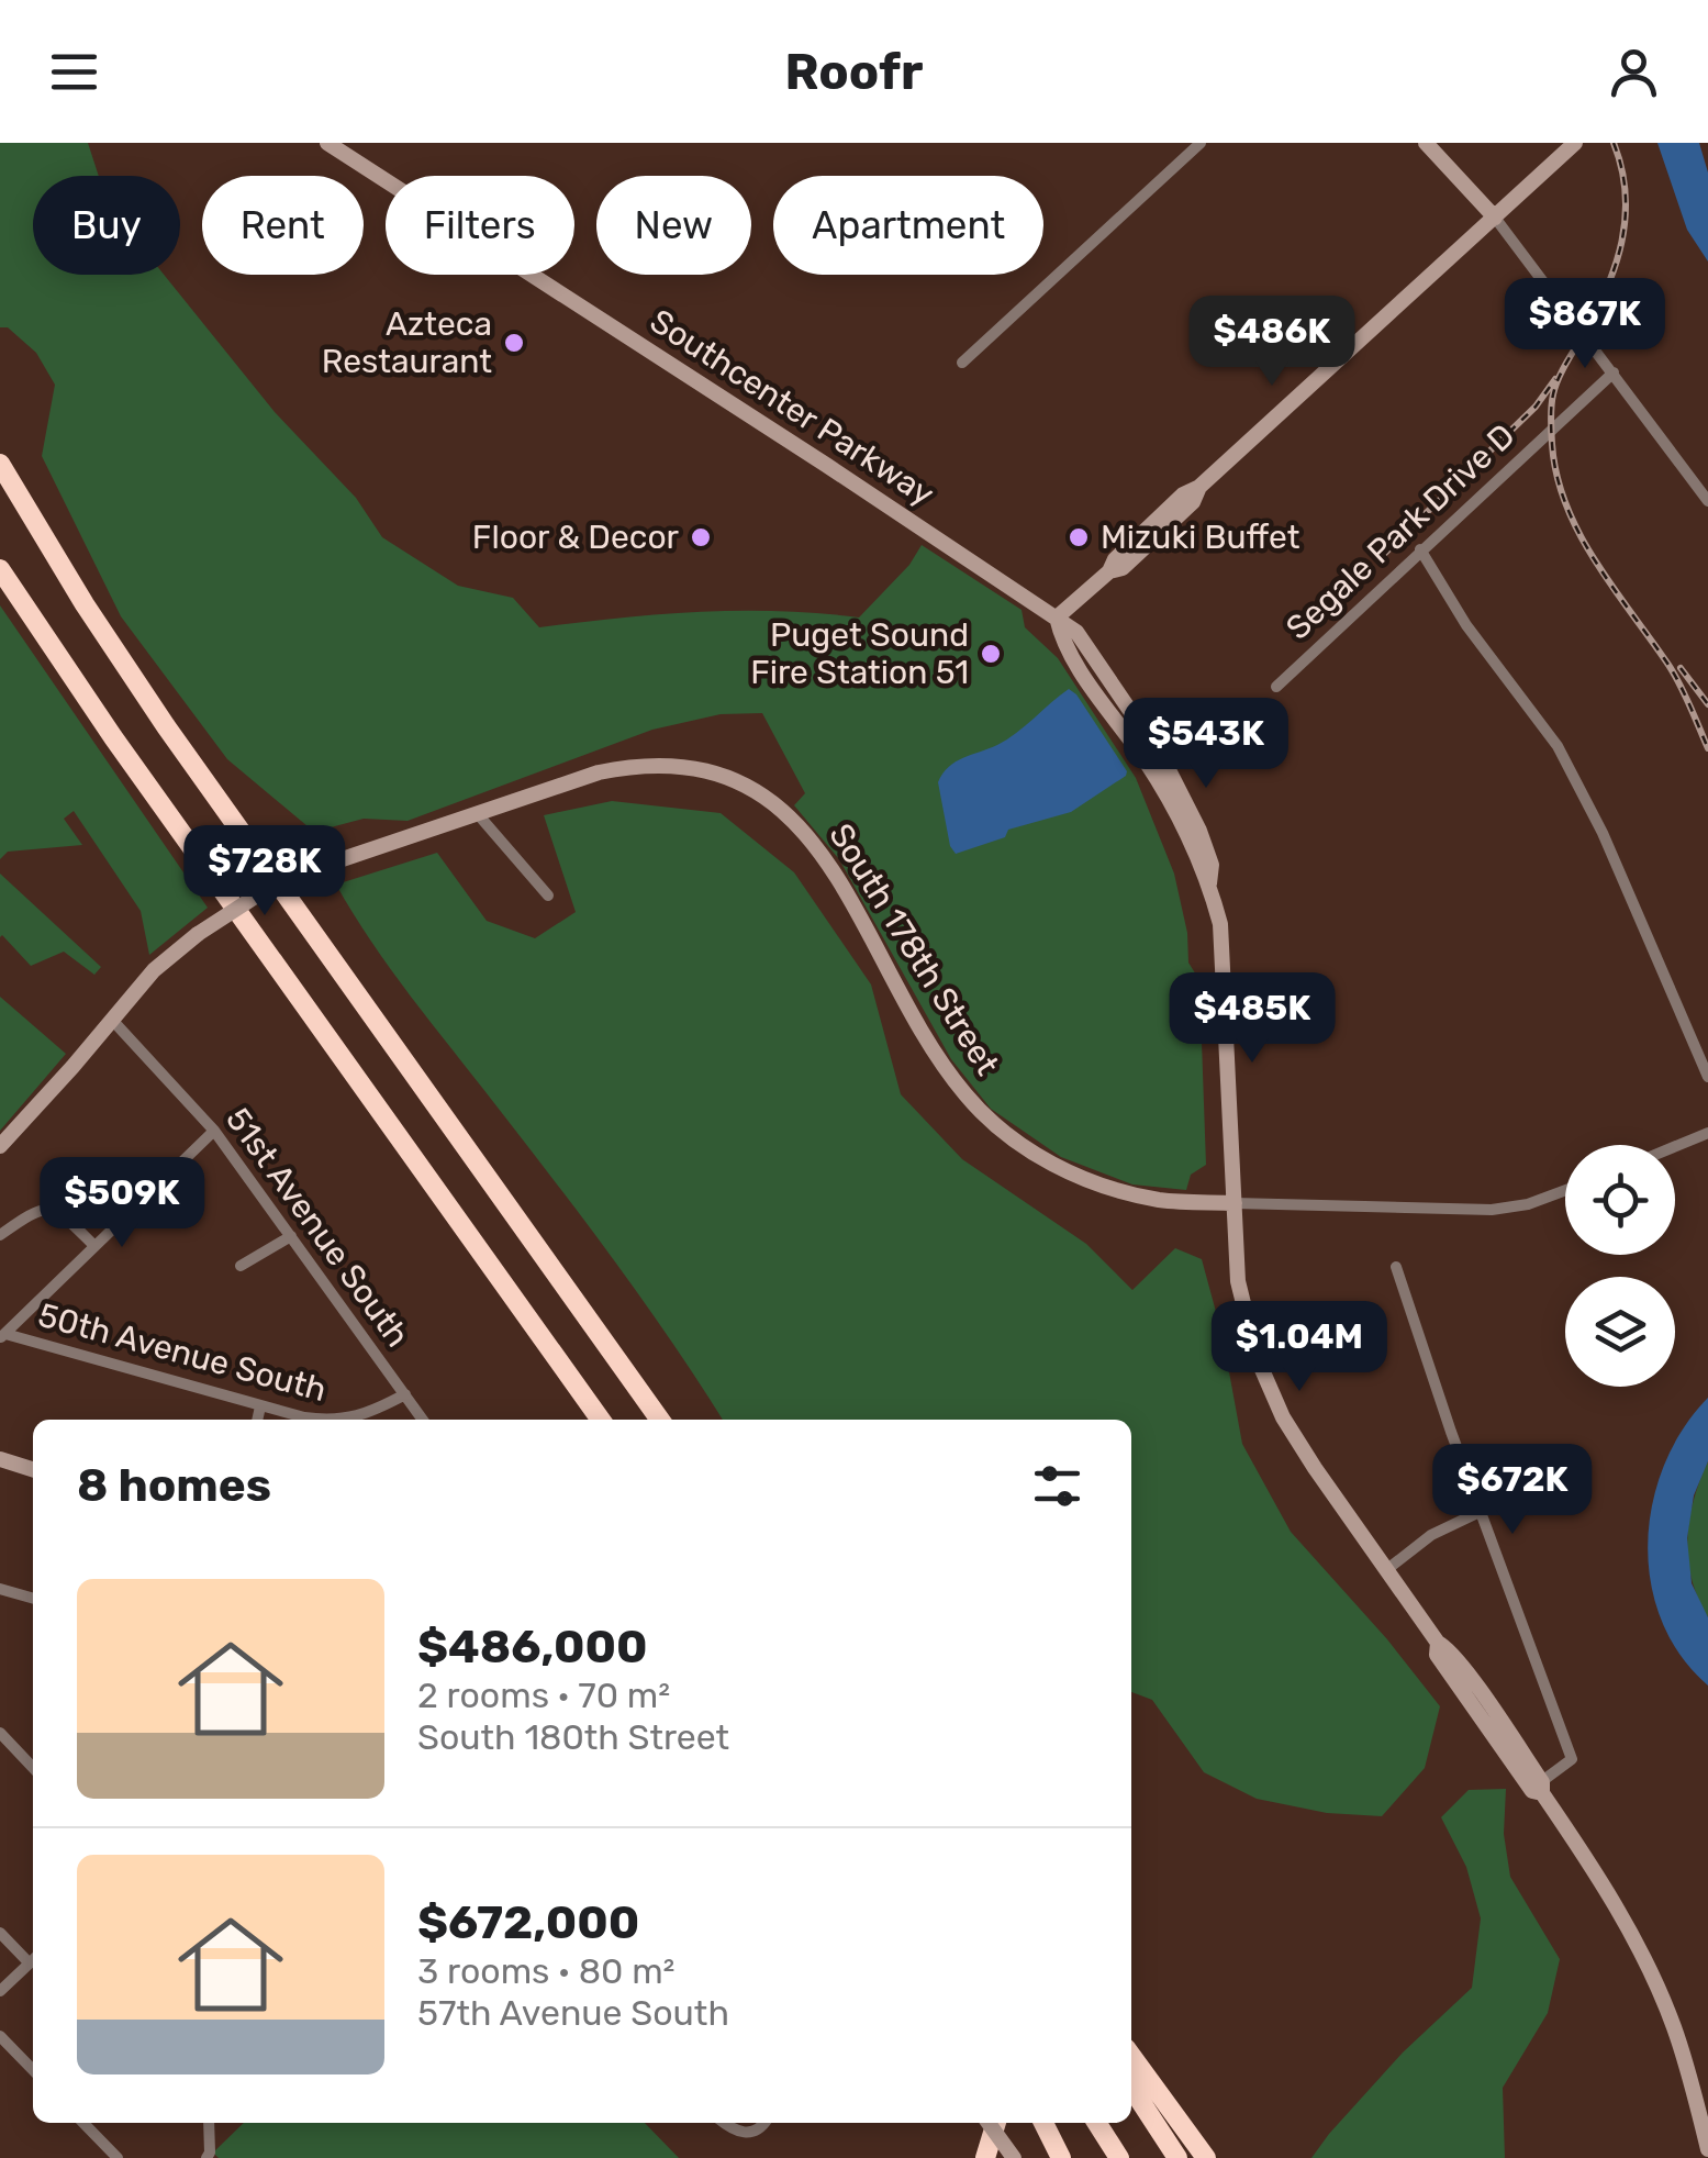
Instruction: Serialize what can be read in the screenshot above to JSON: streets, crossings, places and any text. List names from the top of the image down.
{
  "streets": {
    "main road": ["Southcenter Parkway", "South 178th Street"],
    "street": ["Segale Park Drive D", "51st Avenue South", "50th Avenue South"]
  },
  "crossings": [
    ["Southcenter Parkway", "South 178th Street"],
    ["South 178th Street", "51st Avenue South"],
    ["51st Avenue South", "50th Avenue South"]
  ],
  "places": [
    "Azteca Restaurant",
    "Floor & Decor",
    "Mizuki Buffet",
    "Puget Sound Fire Station 51"
  ],
  "page": {
    "header": "Roofr",
    "chip": [
      "Buy",
      "Rent",
      "Filters",
      "New",
      "Apartment"
    ],
    "price": [
      "$867K",
      "$486K",
      "$543K",
      "$728K",
      "$485K",
      "$509K",
      "$1.04M",
      "$672K"
    ],
    "heading": "8 homes",
    "list": [
      {
        "name": "$486,000",
        "note": "2 rooms · 70 m² · South 180th Street"
      },
      {
        "name": "$672,000",
        "note": "3 rooms · 80 m² · 57th Avenue South"
      }
    ]
  }
}
